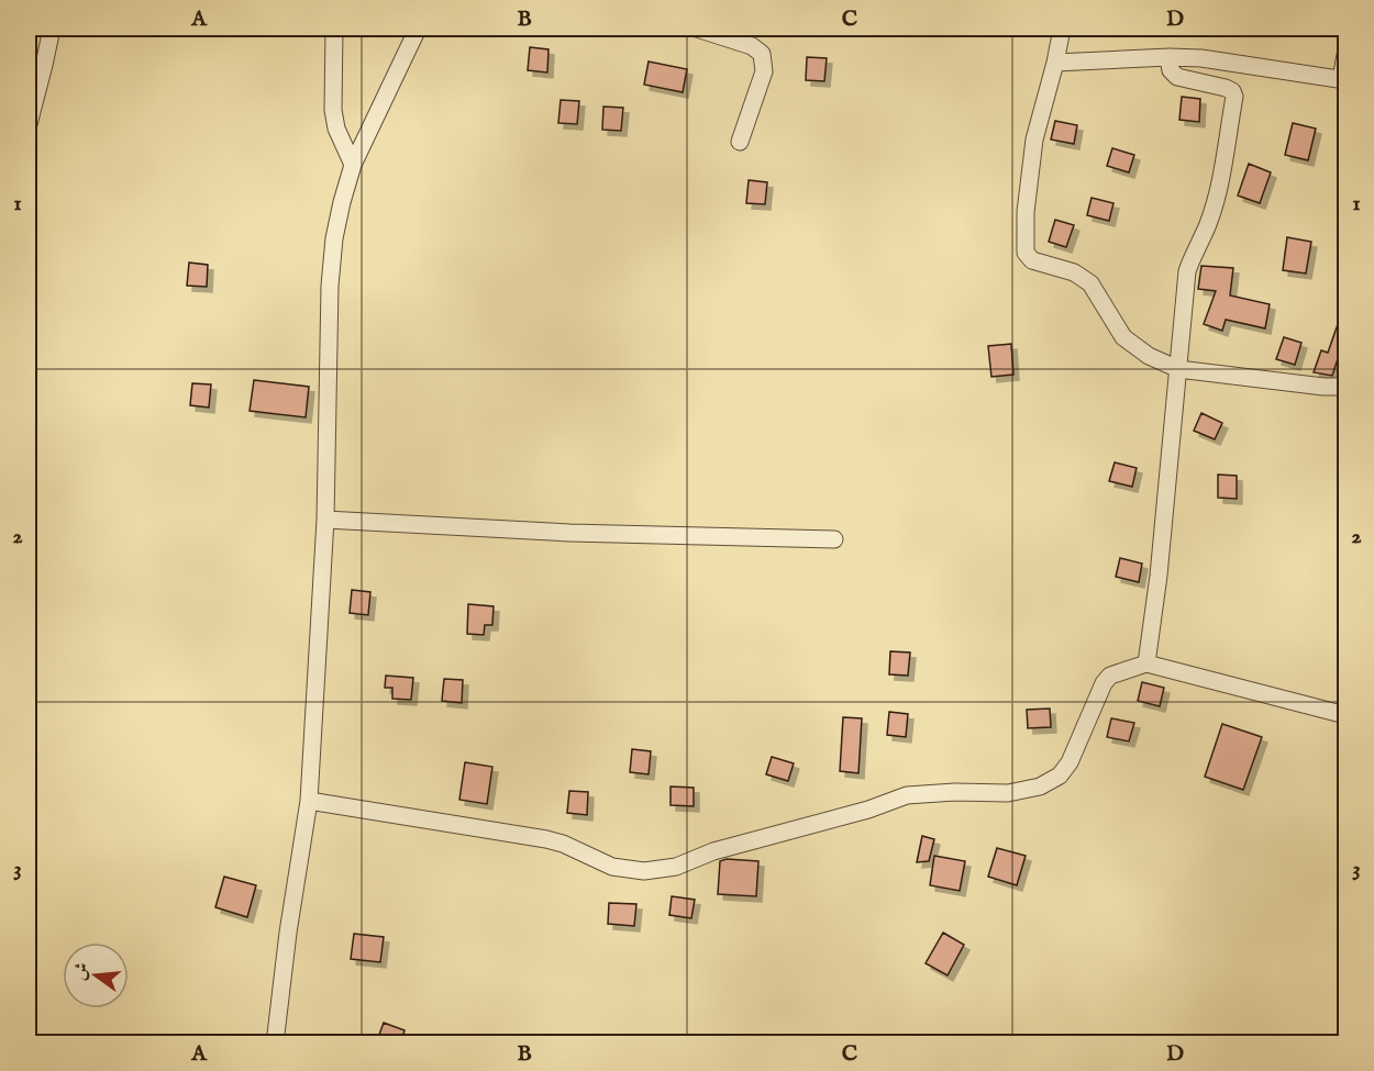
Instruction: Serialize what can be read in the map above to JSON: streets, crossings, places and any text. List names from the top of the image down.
{
  "north": "left",
  "grid": {
    "columns": [
      "A",
      "B",
      "C",
      "D"
    ],
    "rows": ["1", "2", "3"]
  }
}
